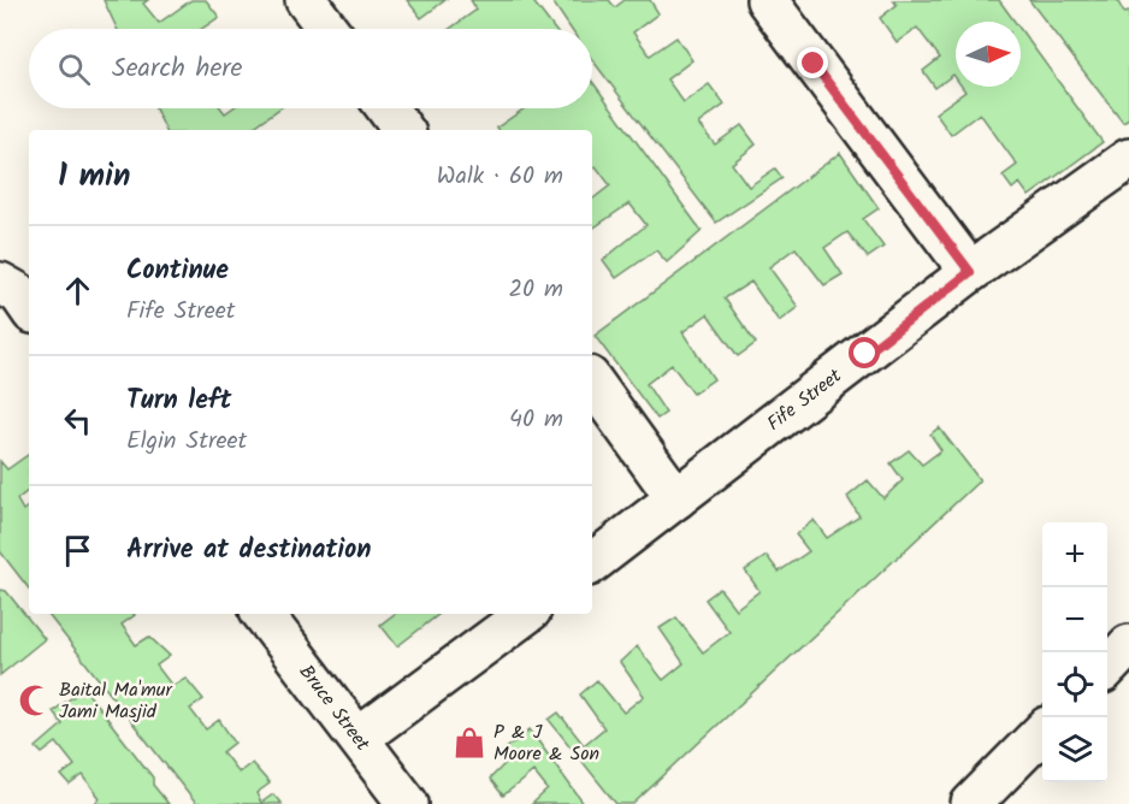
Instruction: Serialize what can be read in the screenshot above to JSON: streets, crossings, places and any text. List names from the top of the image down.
{
  "streets": {
    "street": ["Fife Street", "Bruce Street"]
  },
  "places": {
    "mosque": ["Baital Ma'mur Jami Masjid"],
    "shop": ["P & J Moore & Son"]
  },
  "north": "right",
  "page": {
    "search": "Search here",
    "heading": ["1 min", "Walk · 60 m"],
    "list": [
      ["Continue", "Fife Street", "20 m"],
      ["Turn left", "Elgin Street", "40 m"],
      "Arrive at destination"
    ],
    "map_buttons": ["+", "−"]
  }
}
